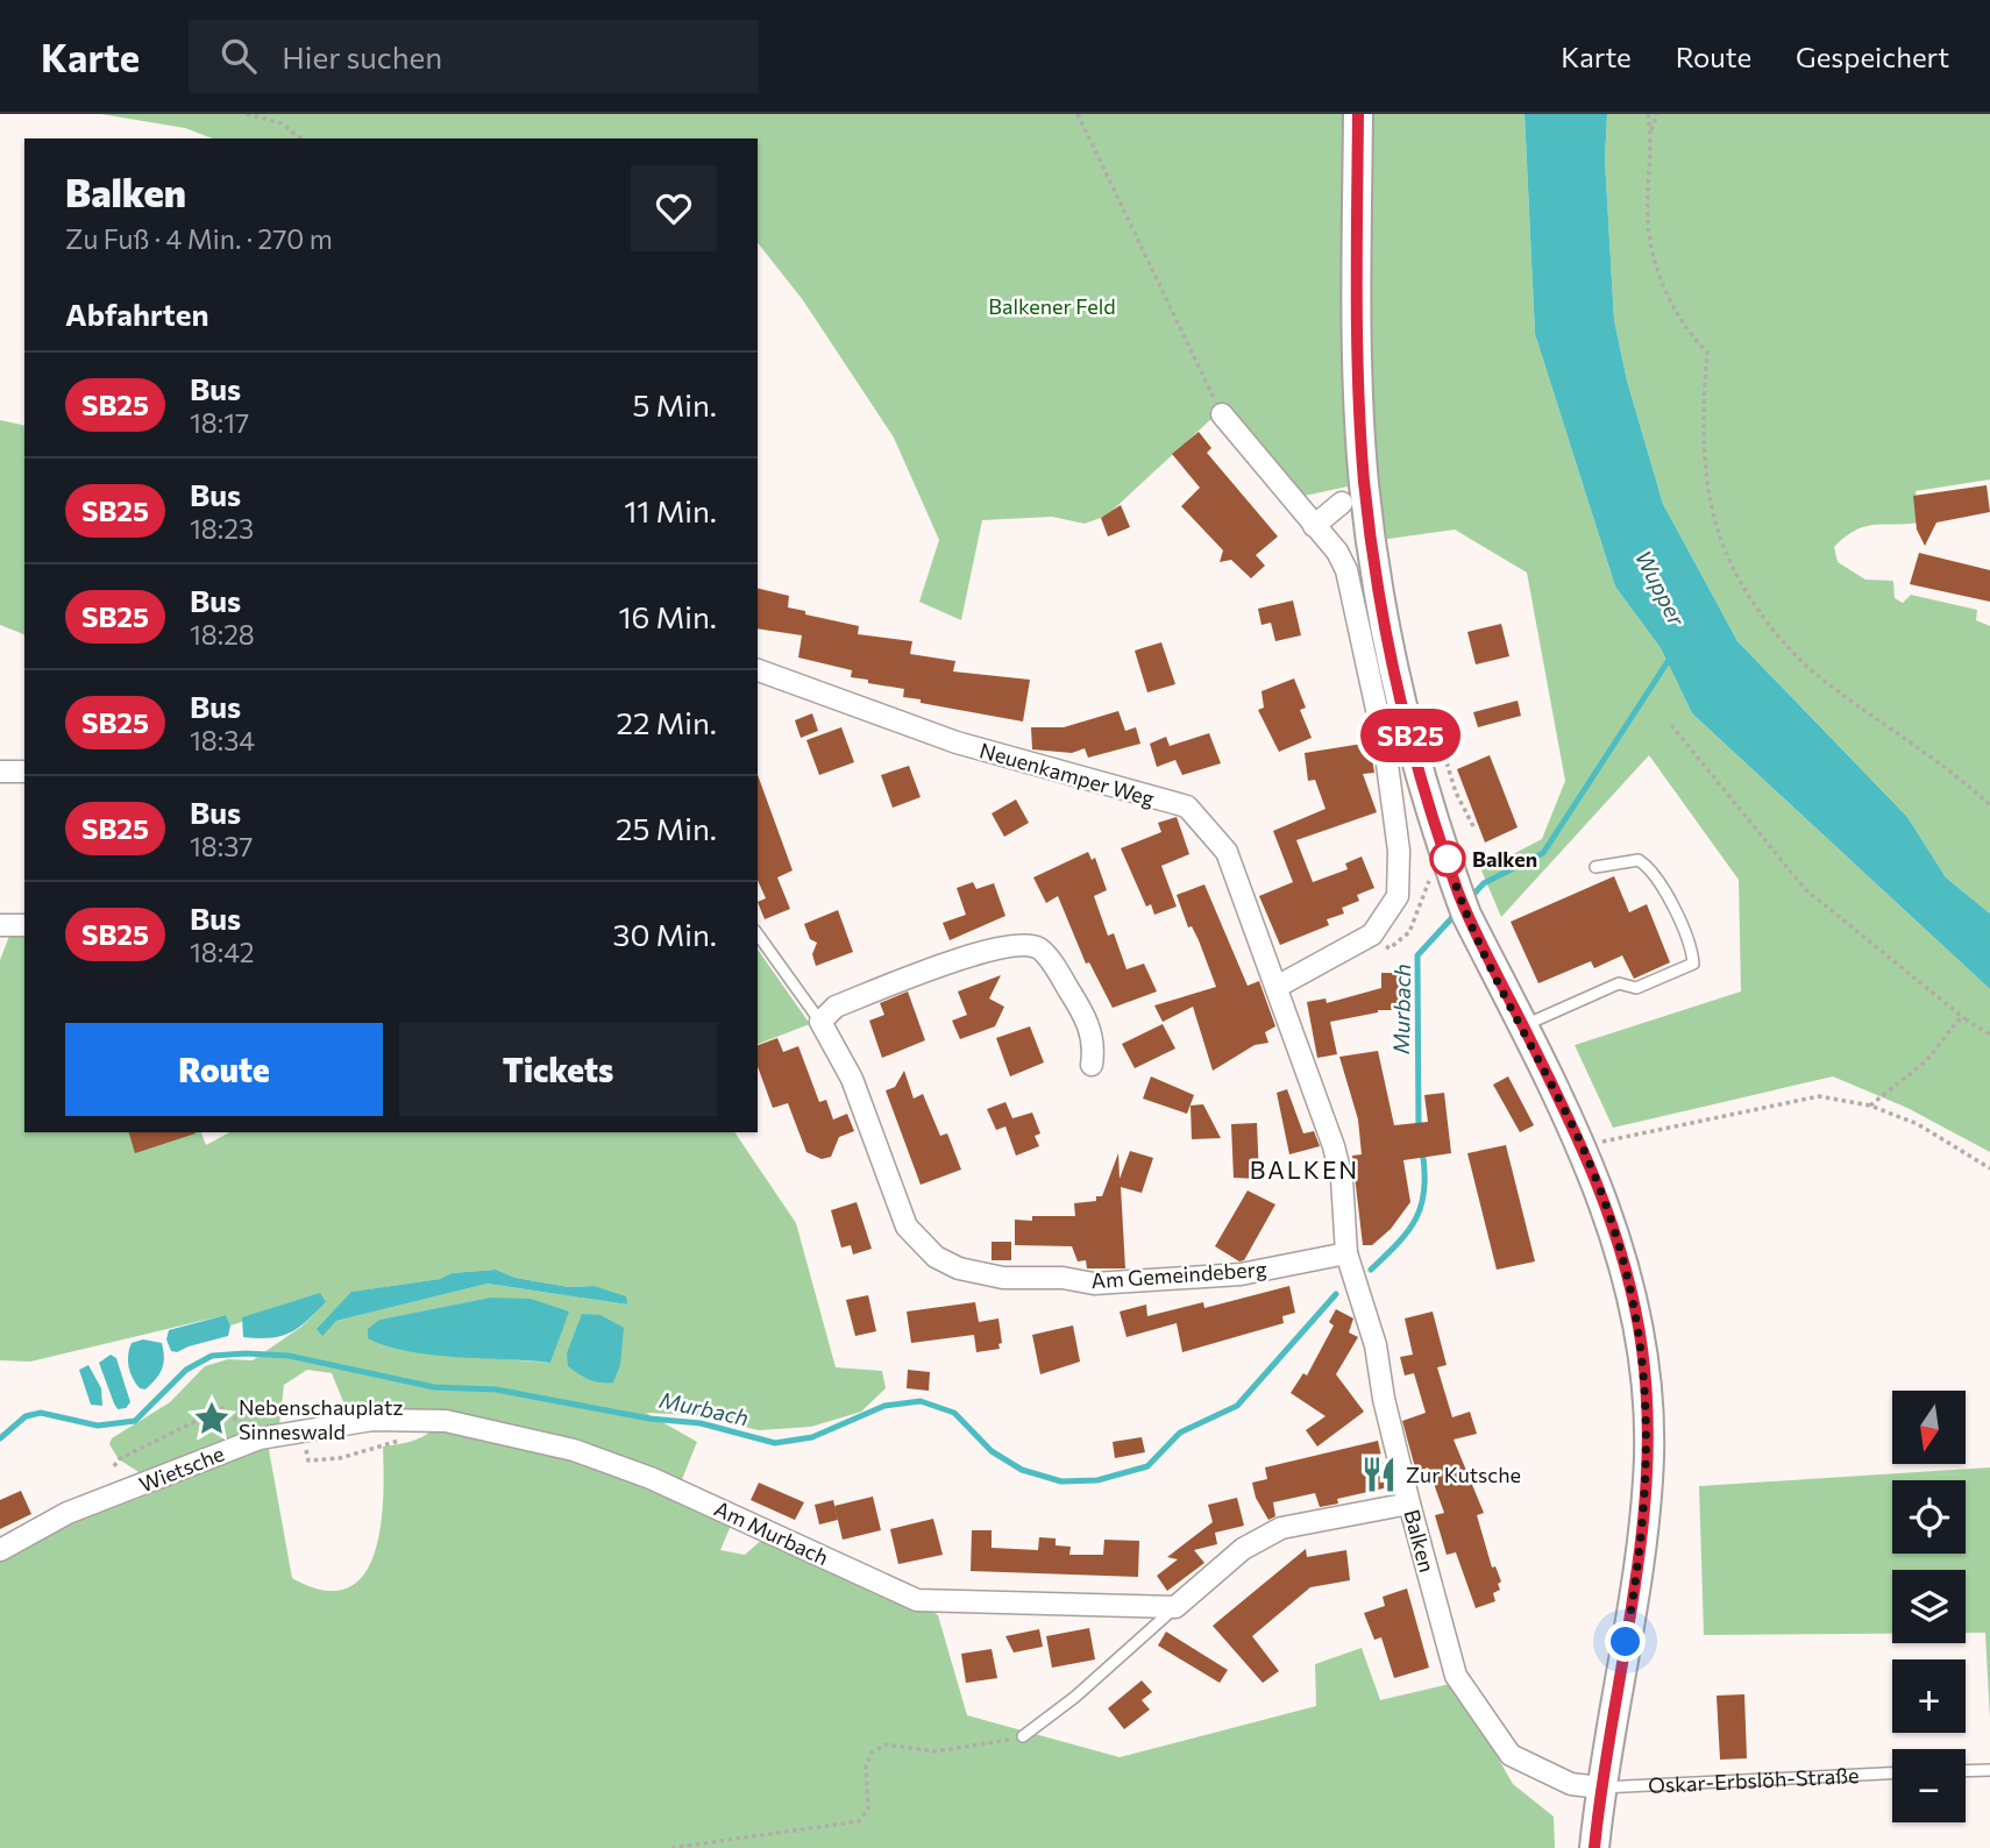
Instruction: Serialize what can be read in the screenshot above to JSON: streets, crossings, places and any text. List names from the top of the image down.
{
  "streets": {
    "street": [
      "Neuenkamper Weg",
      "Am Gemeindeberg",
      "Wietsche",
      "Am Murbach",
      "Balken"
    ],
    "lane": ["Oskar-Erbslöh-Straße"]
  },
  "crossings": [
    ["Neuenkamper Weg", "Balken"],
    ["Am Gemeindeberg", "Balken"],
    ["Wietsche", "Am Murbach"],
    ["Balken", "Oskar-Erbslöh-Straße"]
  ],
  "districts": ["BALKEN"],
  "water": ["Wupper", "Murbach"],
  "parks": ["Balkener Feld"],
  "places": {
    "other": ["Balken"],
    "place": ["Nebenschauplatz Sinneswald"],
    "restaurant": ["Zur Kutsche"]
  },
  "lines": ["bus line SB25"],
  "north": "bottom",
  "page": {
    "header": "Karte",
    "search": "Hier suchen",
    "nav": ["Karte", "Route", "Gespeichert"],
    "on_map": "SB25",
    "heading": [
      ["Balken", "Zu Fuß · 4 Min. · 270 m"],
      "Abfahrten"
    ],
    "list": [
      {
        "mark": "SB25",
        "name": "Bus",
        "note": "18:17",
        "value": "5 Min."
      },
      {
        "mark": "SB25",
        "name": "Bus",
        "note": "18:23",
        "value": "11 Min."
      },
      {
        "mark": "SB25",
        "name": "Bus",
        "note": "18:28",
        "value": "16 Min."
      },
      {
        "mark": "SB25",
        "name": "Bus",
        "note": "18:34",
        "value": "22 Min."
      },
      {
        "mark": "SB25",
        "name": "Bus",
        "note": "18:37",
        "value": "25 Min."
      },
      {
        "mark": "SB25",
        "name": "Bus",
        "note": "18:42",
        "value": "30 Min."
      }
    ],
    "buttons": ["Route", "Tickets"],
    "map_buttons": ["+", "−"]
  }
}
